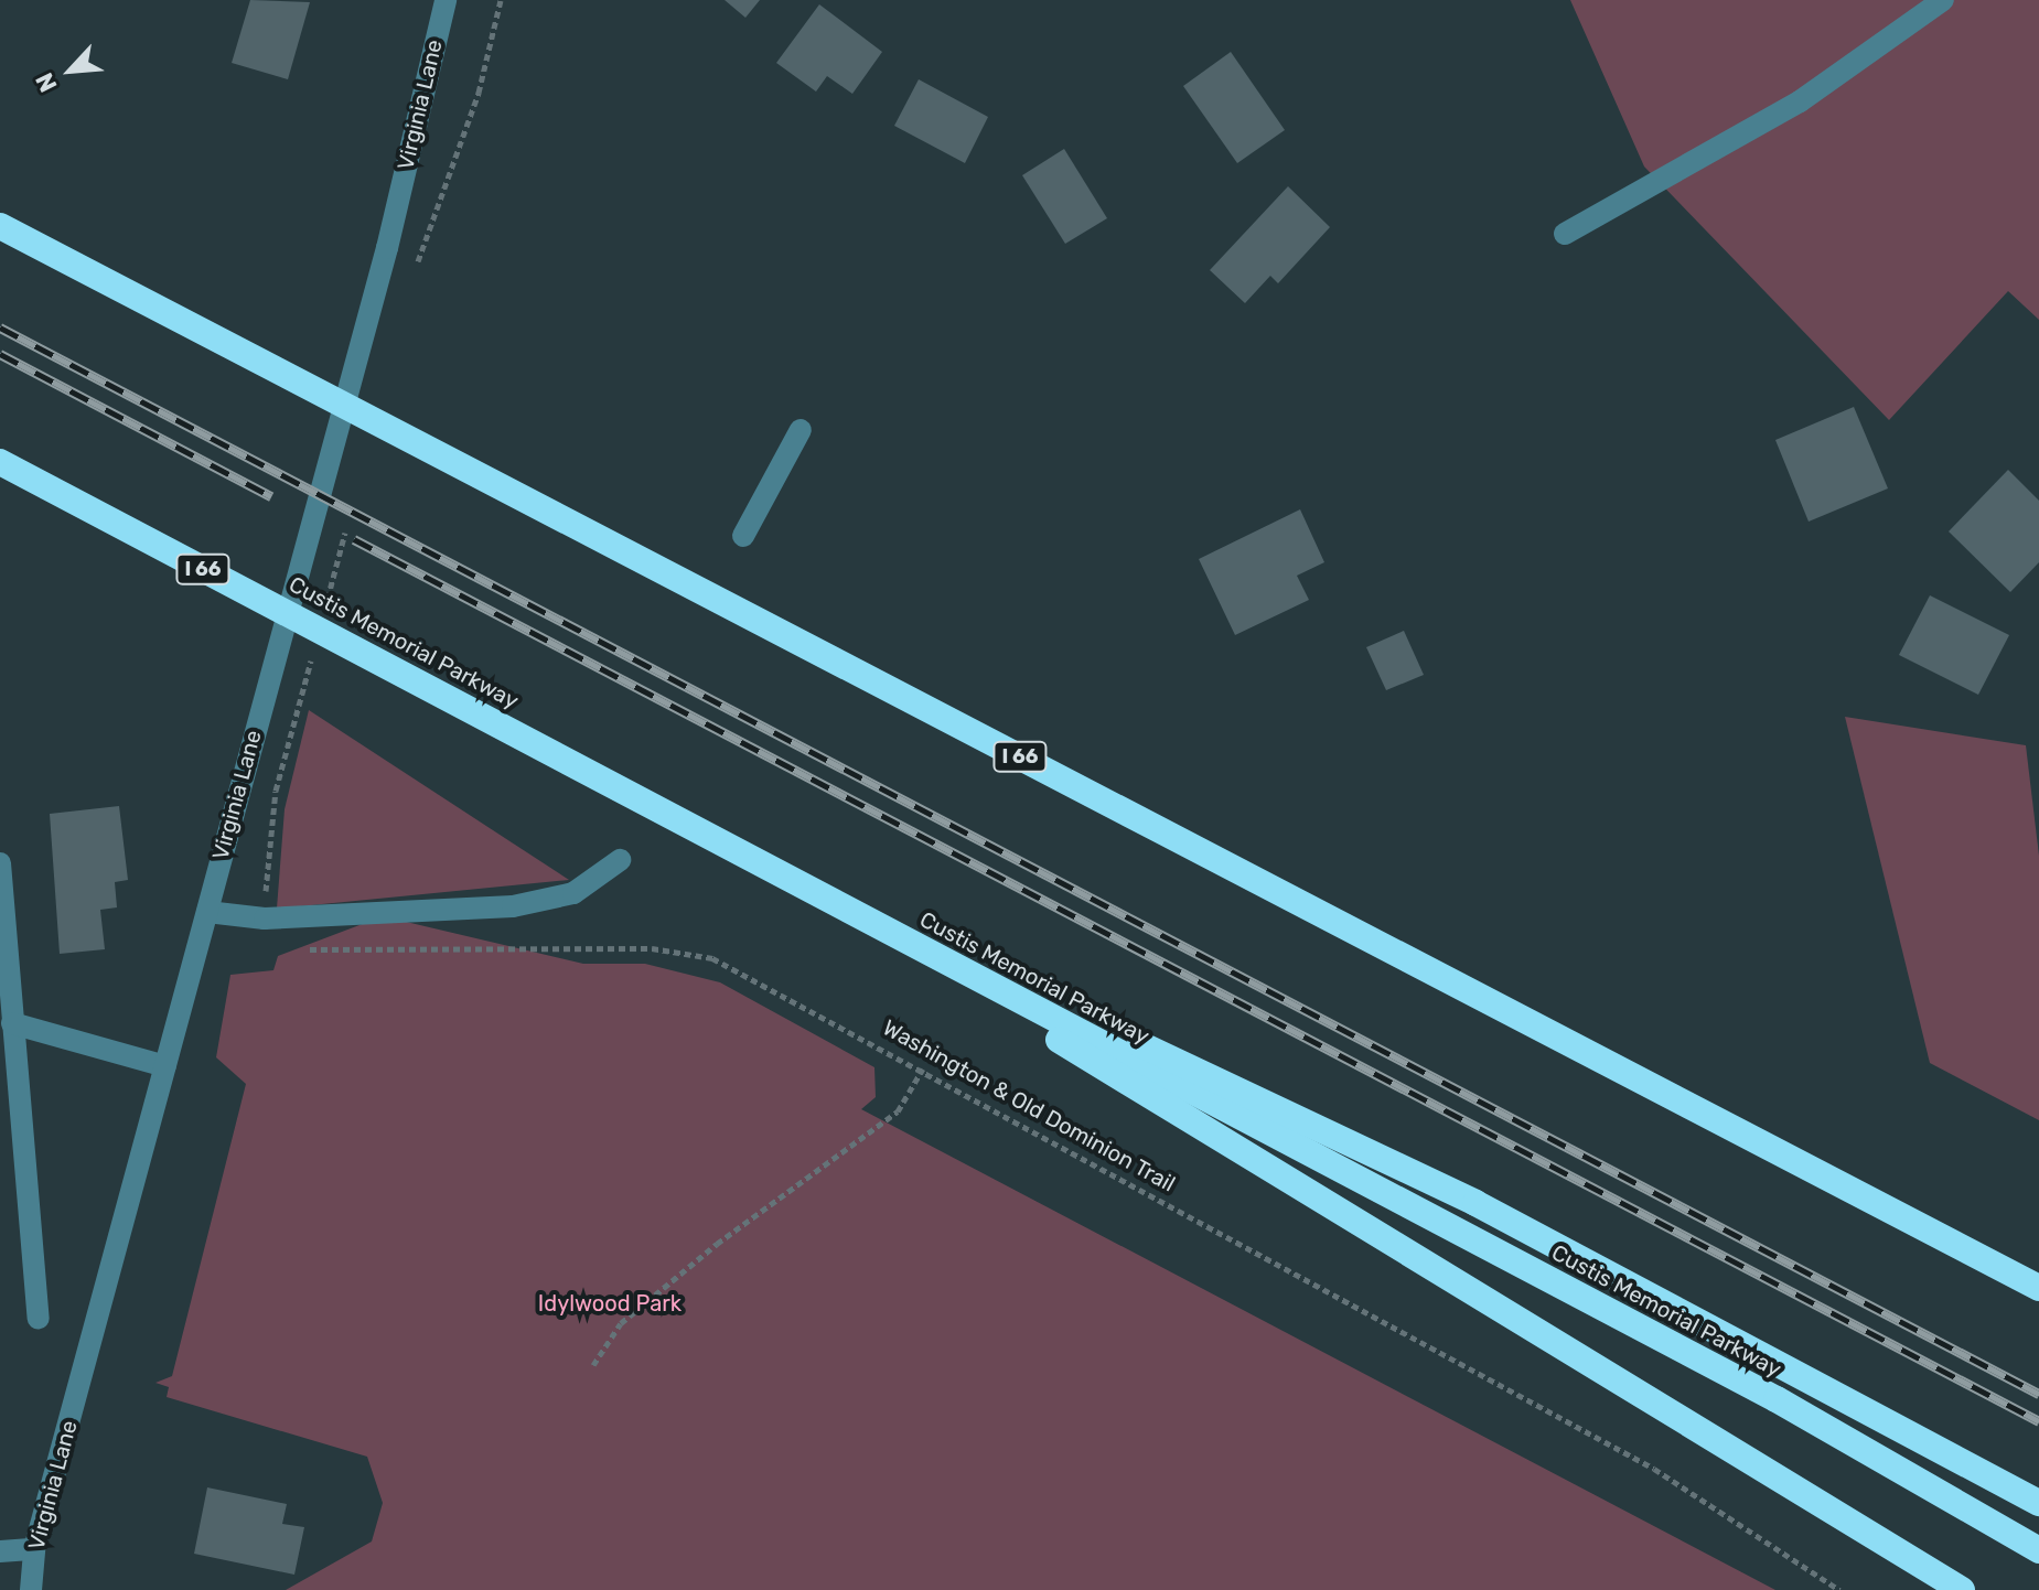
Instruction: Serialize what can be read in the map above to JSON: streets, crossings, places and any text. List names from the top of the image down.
{
  "streets": {
    "highway": ["I 66", "Custis Memorial Parkway"],
    "street": ["Virginia Lane"],
    "path": ["Washington & Old Dominion Trail"]
  },
  "parks": ["Idylwood Park"],
  "north": "bottom left"
}
